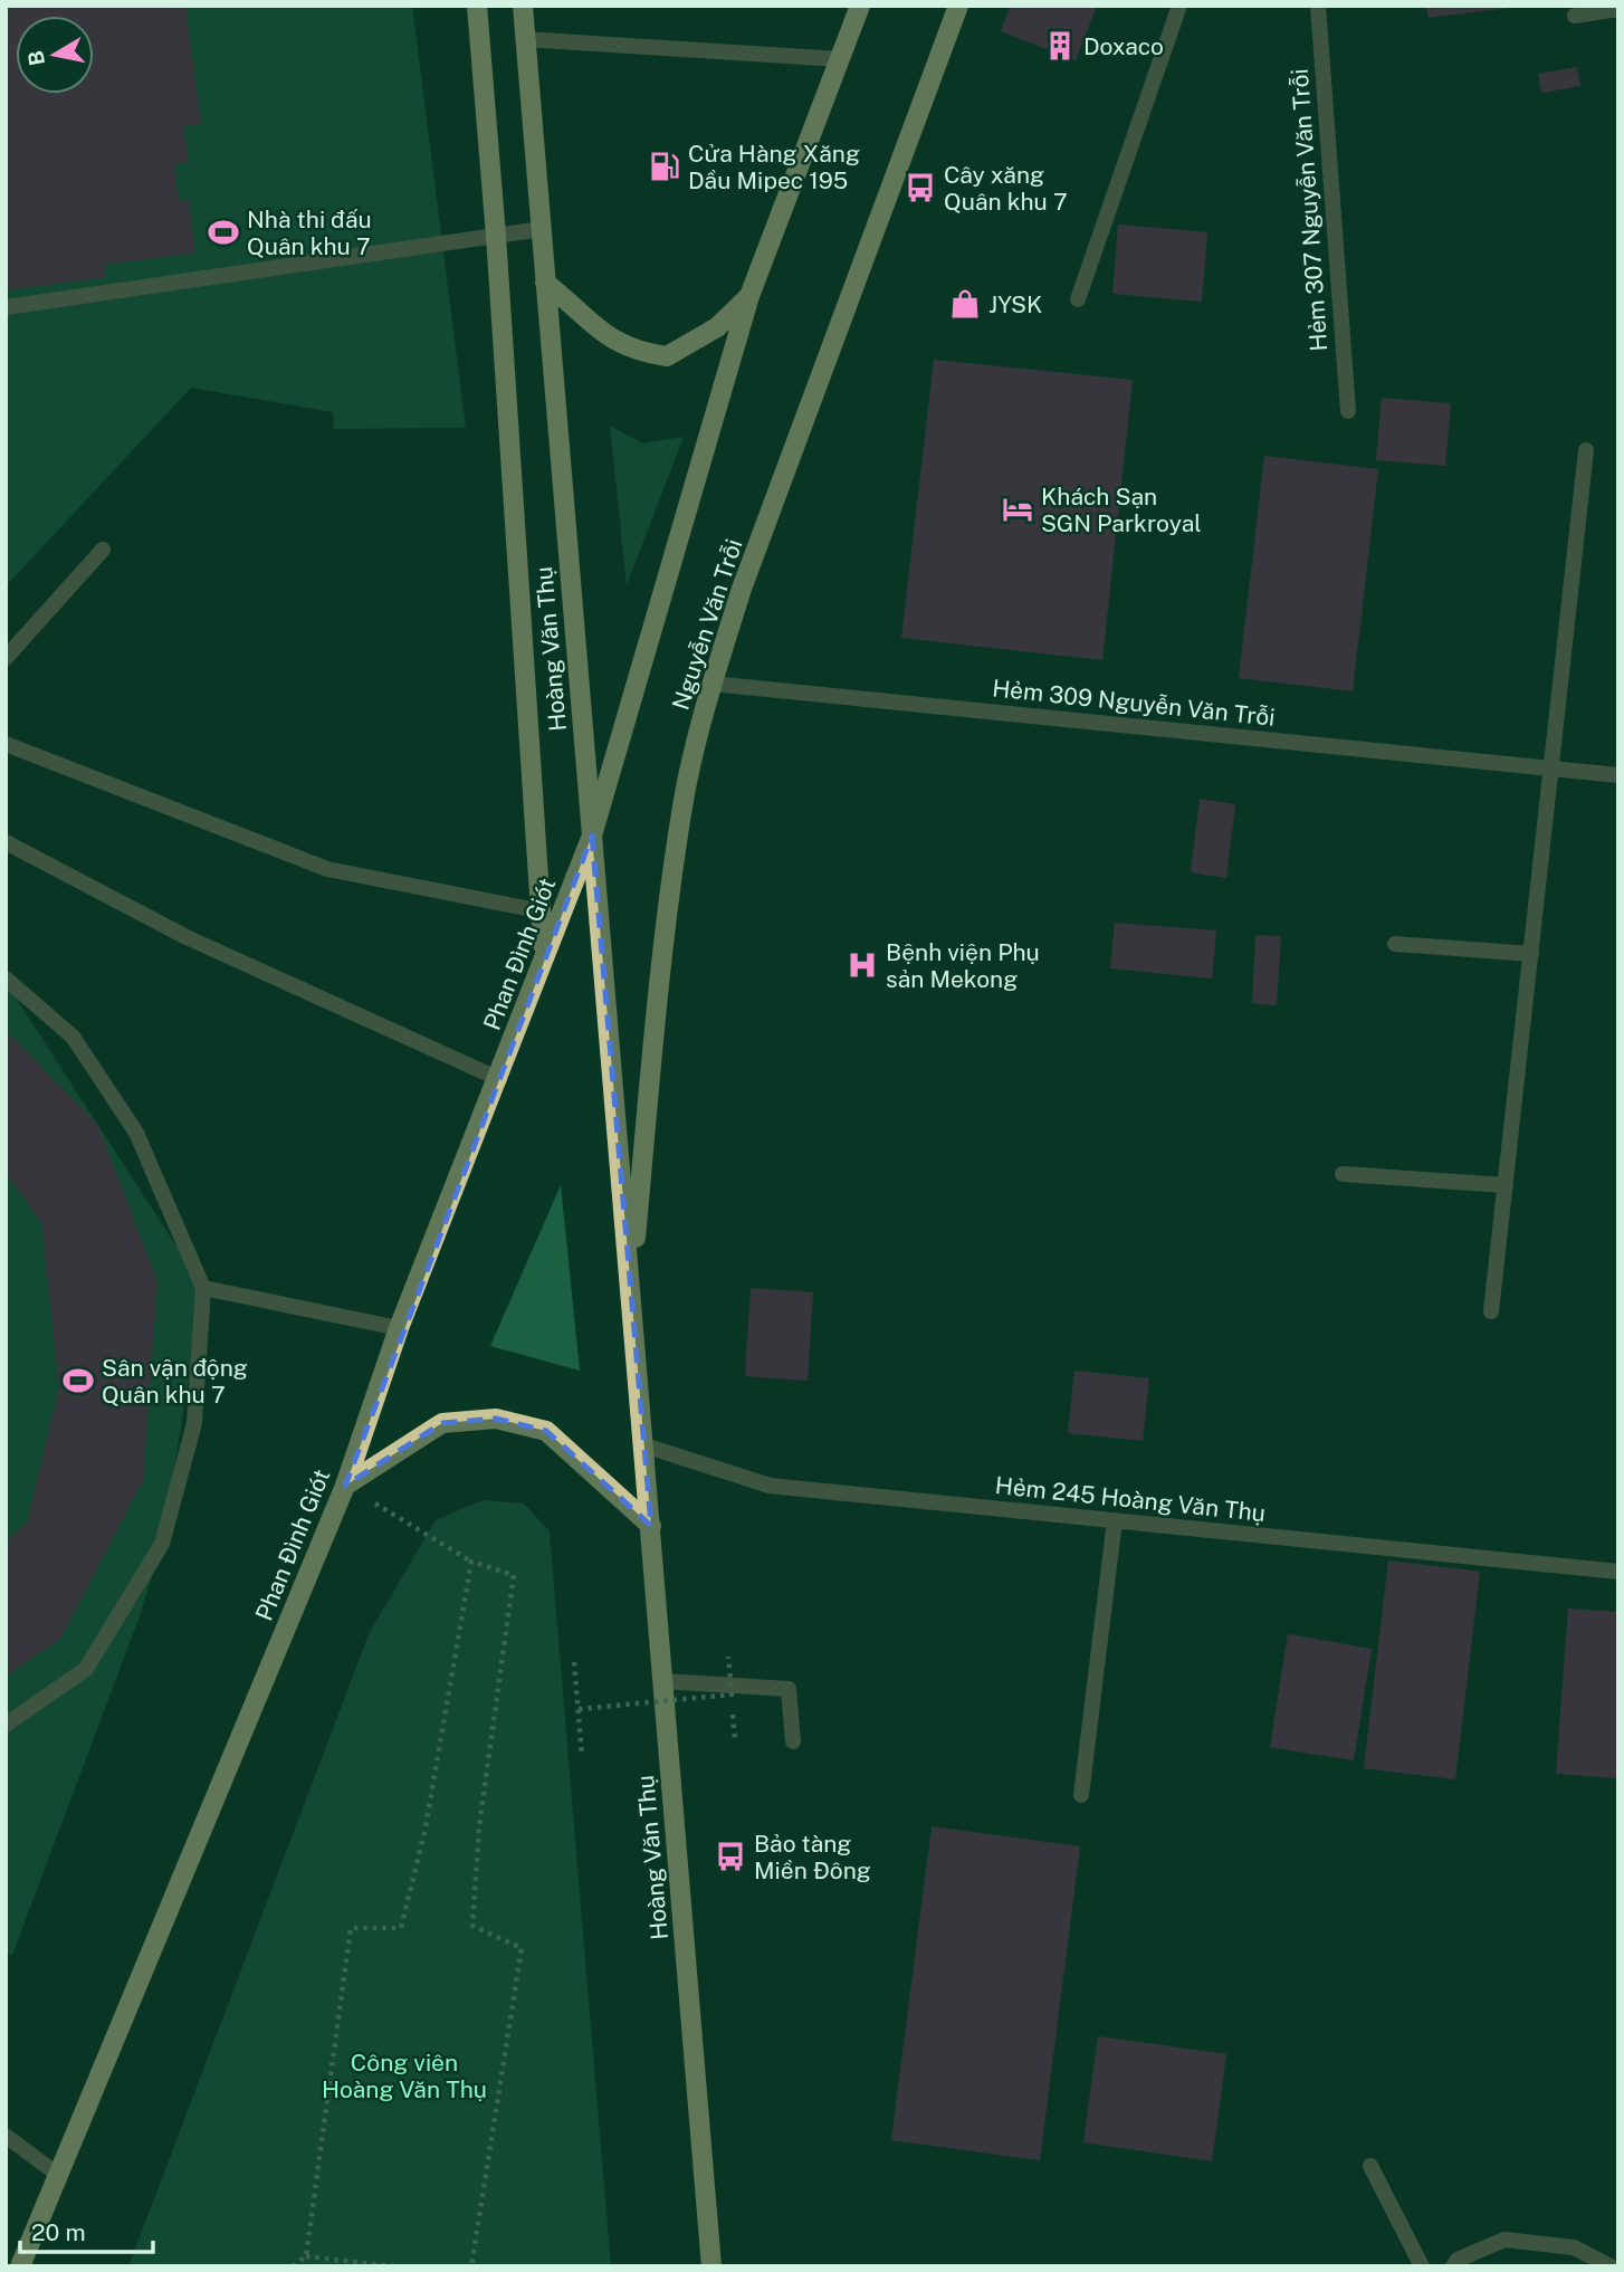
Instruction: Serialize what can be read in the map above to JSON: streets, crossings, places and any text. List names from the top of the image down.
{
  "streets": {
    "main road": ["Nguyễn Văn Trỗi", "Hoàng Văn Thụ", "Phan Đình Giót"],
    "street": ["Hẻm 307 Nguyễn Văn Trỗi", "Hẻm 309 Nguyễn Văn Trỗi", "Hẻm 245 Hoàng Văn Thụ"]
  },
  "crossings": [
    ["Nguyễn Văn Trỗi", "Hoàng Văn Thụ"],
    ["Nguyễn Văn Trỗi", "Hẻm 309 Nguyễn Văn Trỗi"],
    ["Nguyễn Văn Trỗi", "Phan Đình Giót"],
    ["Hoàng Văn Thụ", "Phan Đình Giót"],
    ["Hoàng Văn Thụ", "Hẻm 245 Hoàng Văn Thụ"]
  ],
  "parks": ["Công viên Hoàng Văn Thụ"],
  "places": {
    "building": ["Doxaco"],
    "fuel station": ["Cửa Hàng Xăng Dầu Mipec 195"],
    "bus stop": ["Cây xăng Quân khu 7", "Bảo tàng Miền Đông"],
    "sports": ["Nhà thi đấu Quân khu 7", "Sân vận động Quân khu 7"],
    "shop": ["JYSK"],
    "hotel": ["Khách Sạn SGN Parkroyal"],
    "hospital": ["Bệnh viện Phụ sản Mekong"]
  },
  "scale_bar": "20 m",
  "north": "left"
}
